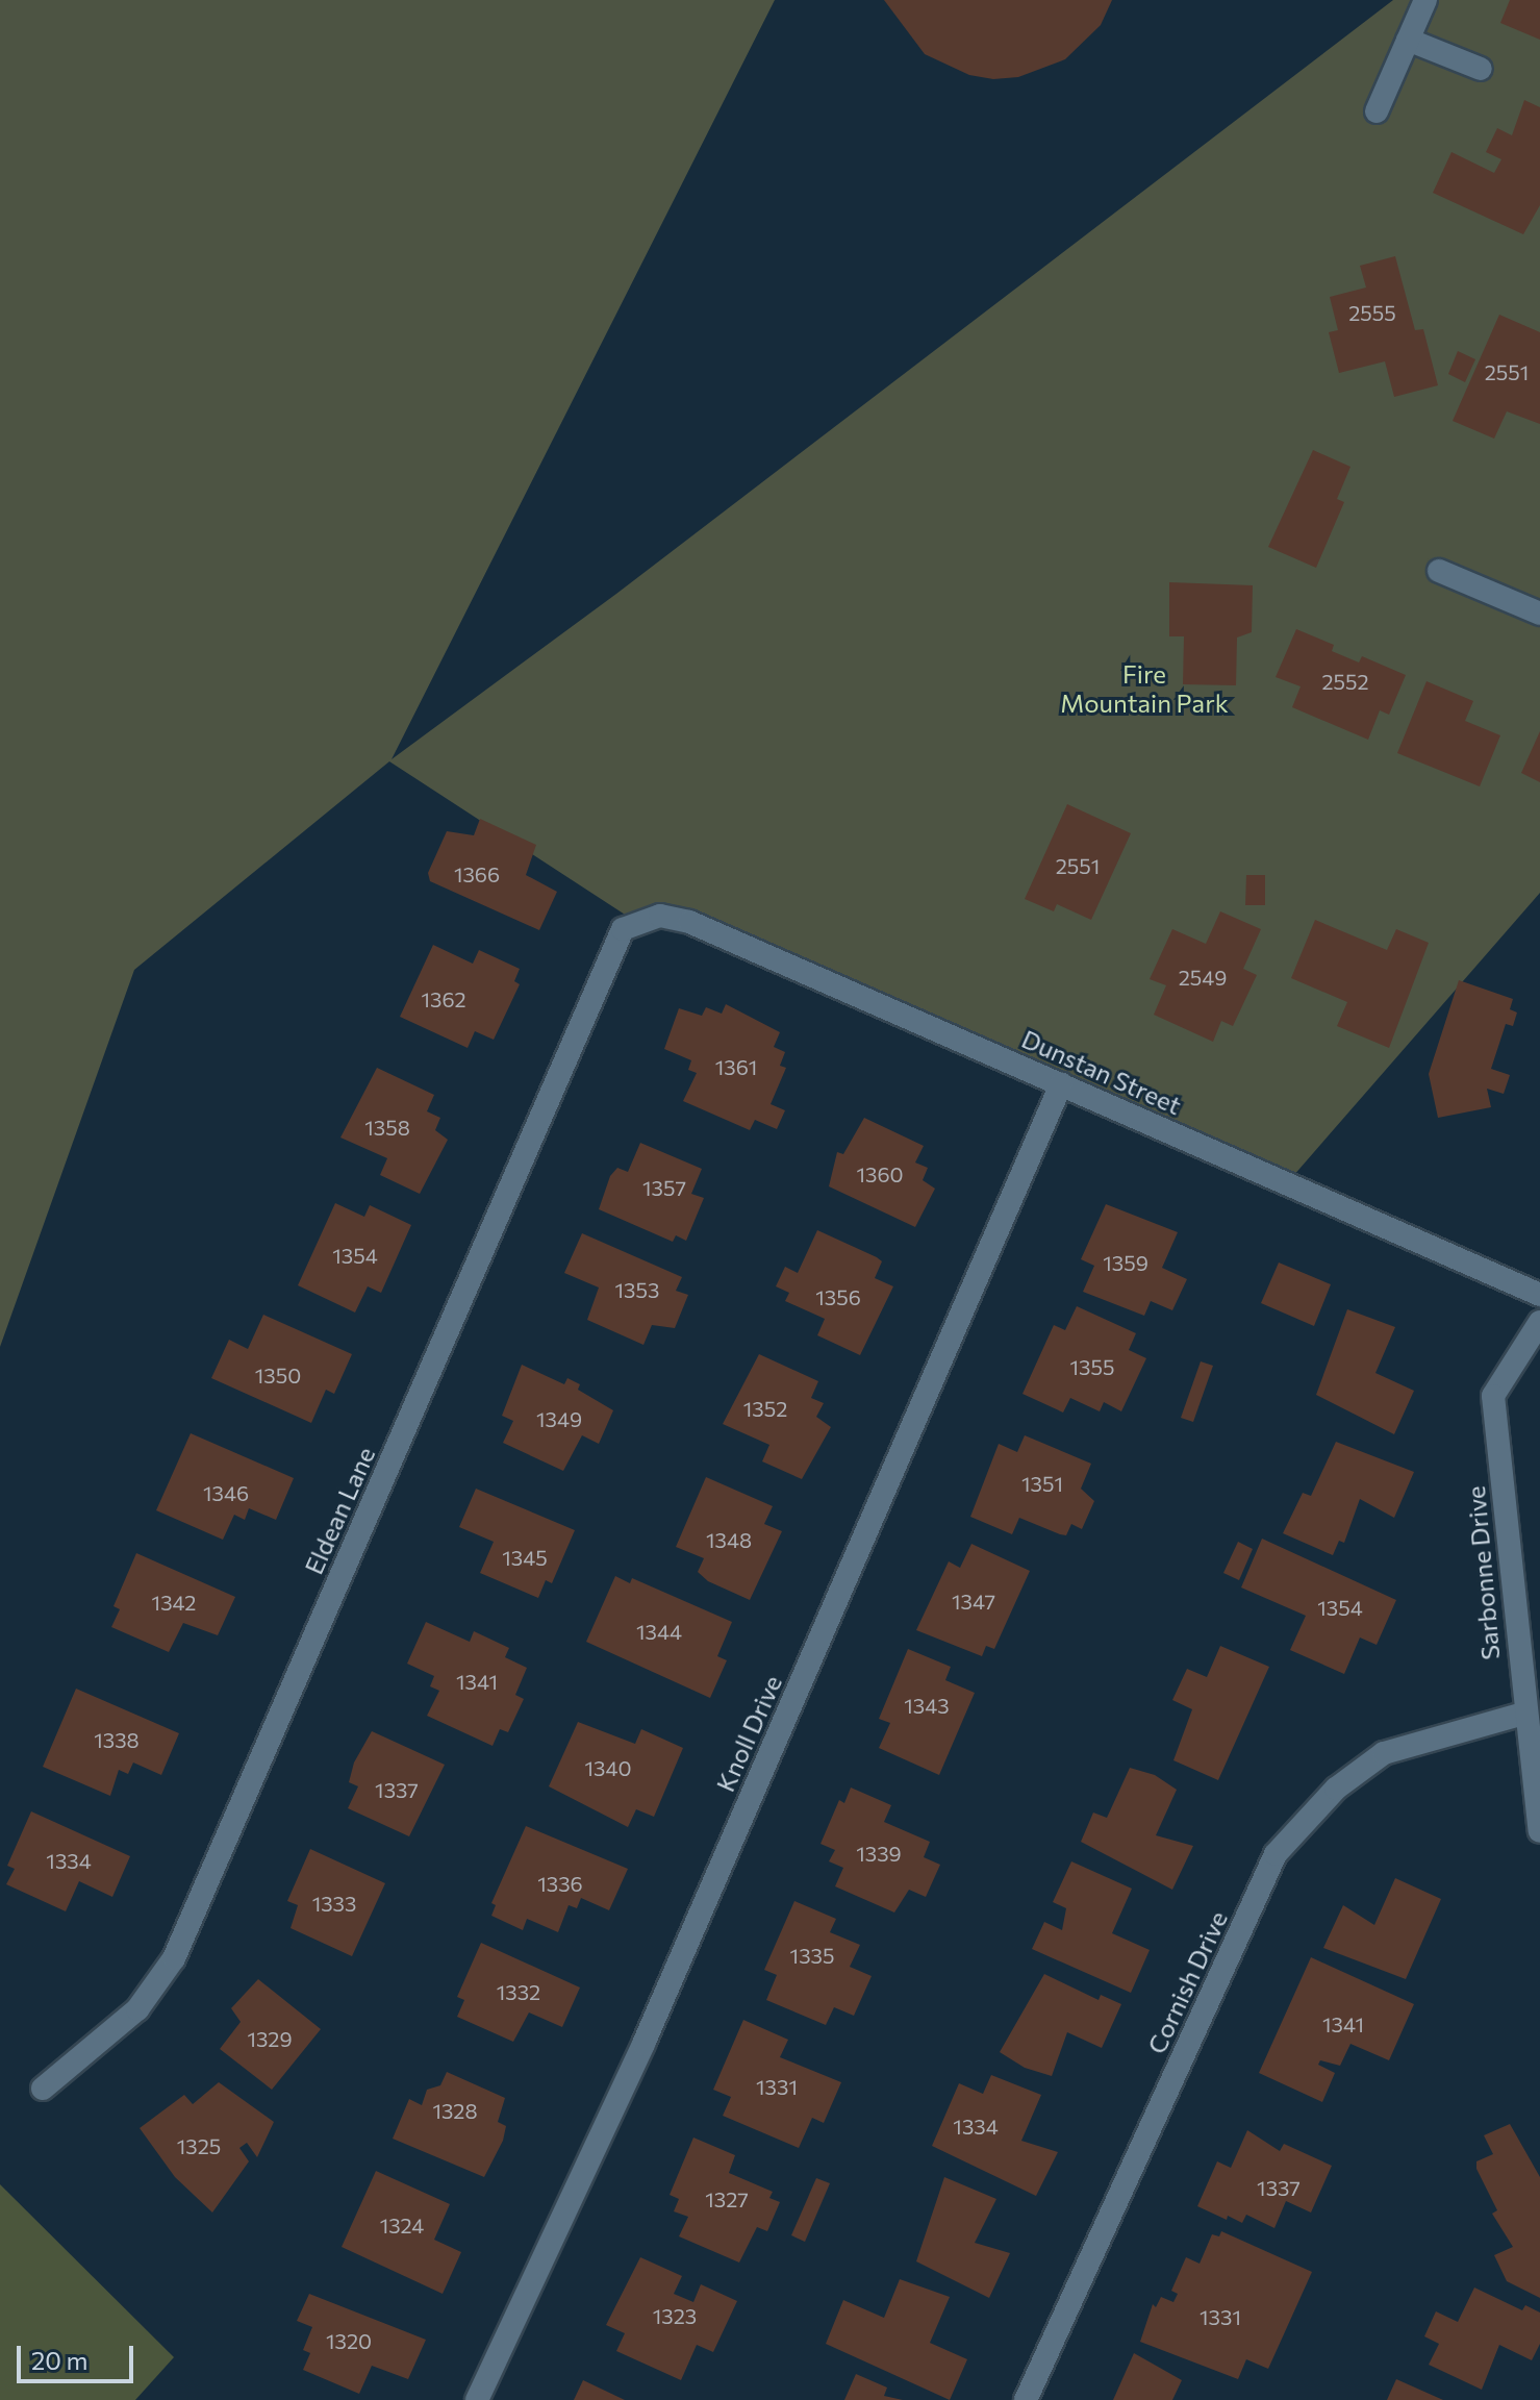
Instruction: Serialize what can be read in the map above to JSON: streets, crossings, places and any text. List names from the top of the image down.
{
  "streets": {
    "street": [
      "Dunstan Street",
      "Eldean Lane",
      "Sarbonne Drive",
      "Knoll Drive",
      "Cornish Drive"
    ]
  },
  "crossings": [
    ["Dunstan Street", "Eldean Lane"],
    ["Dunstan Street", "Knoll Drive"],
    ["Sarbonne Drive", "Cornish Drive"]
  ],
  "parks": ["Fire Mountain Park"],
  "house_numbers": [
    "2555",
    "2551",
    "2552",
    "2551",
    "1366",
    "2549",
    "1362",
    "1361",
    "1358",
    "1360",
    "1357",
    "1354",
    "1359",
    "1353",
    "1356",
    "1355",
    "1350",
    "1352",
    "1349",
    "1351",
    "1346",
    "1348",
    "1345",
    "1347",
    "1342",
    "1354",
    "1344",
    "1341",
    "1343",
    "1338",
    "1340",
    "1337",
    "1339",
    "1334",
    "1336",
    "1333",
    "1335",
    "1332",
    "1341",
    "1329",
    "1331",
    "1328",
    "1334",
    "1325",
    "1337",
    "1327",
    "1324",
    "1323",
    "1331",
    "1320"
  ],
  "scale_bar": "20 m"
}
